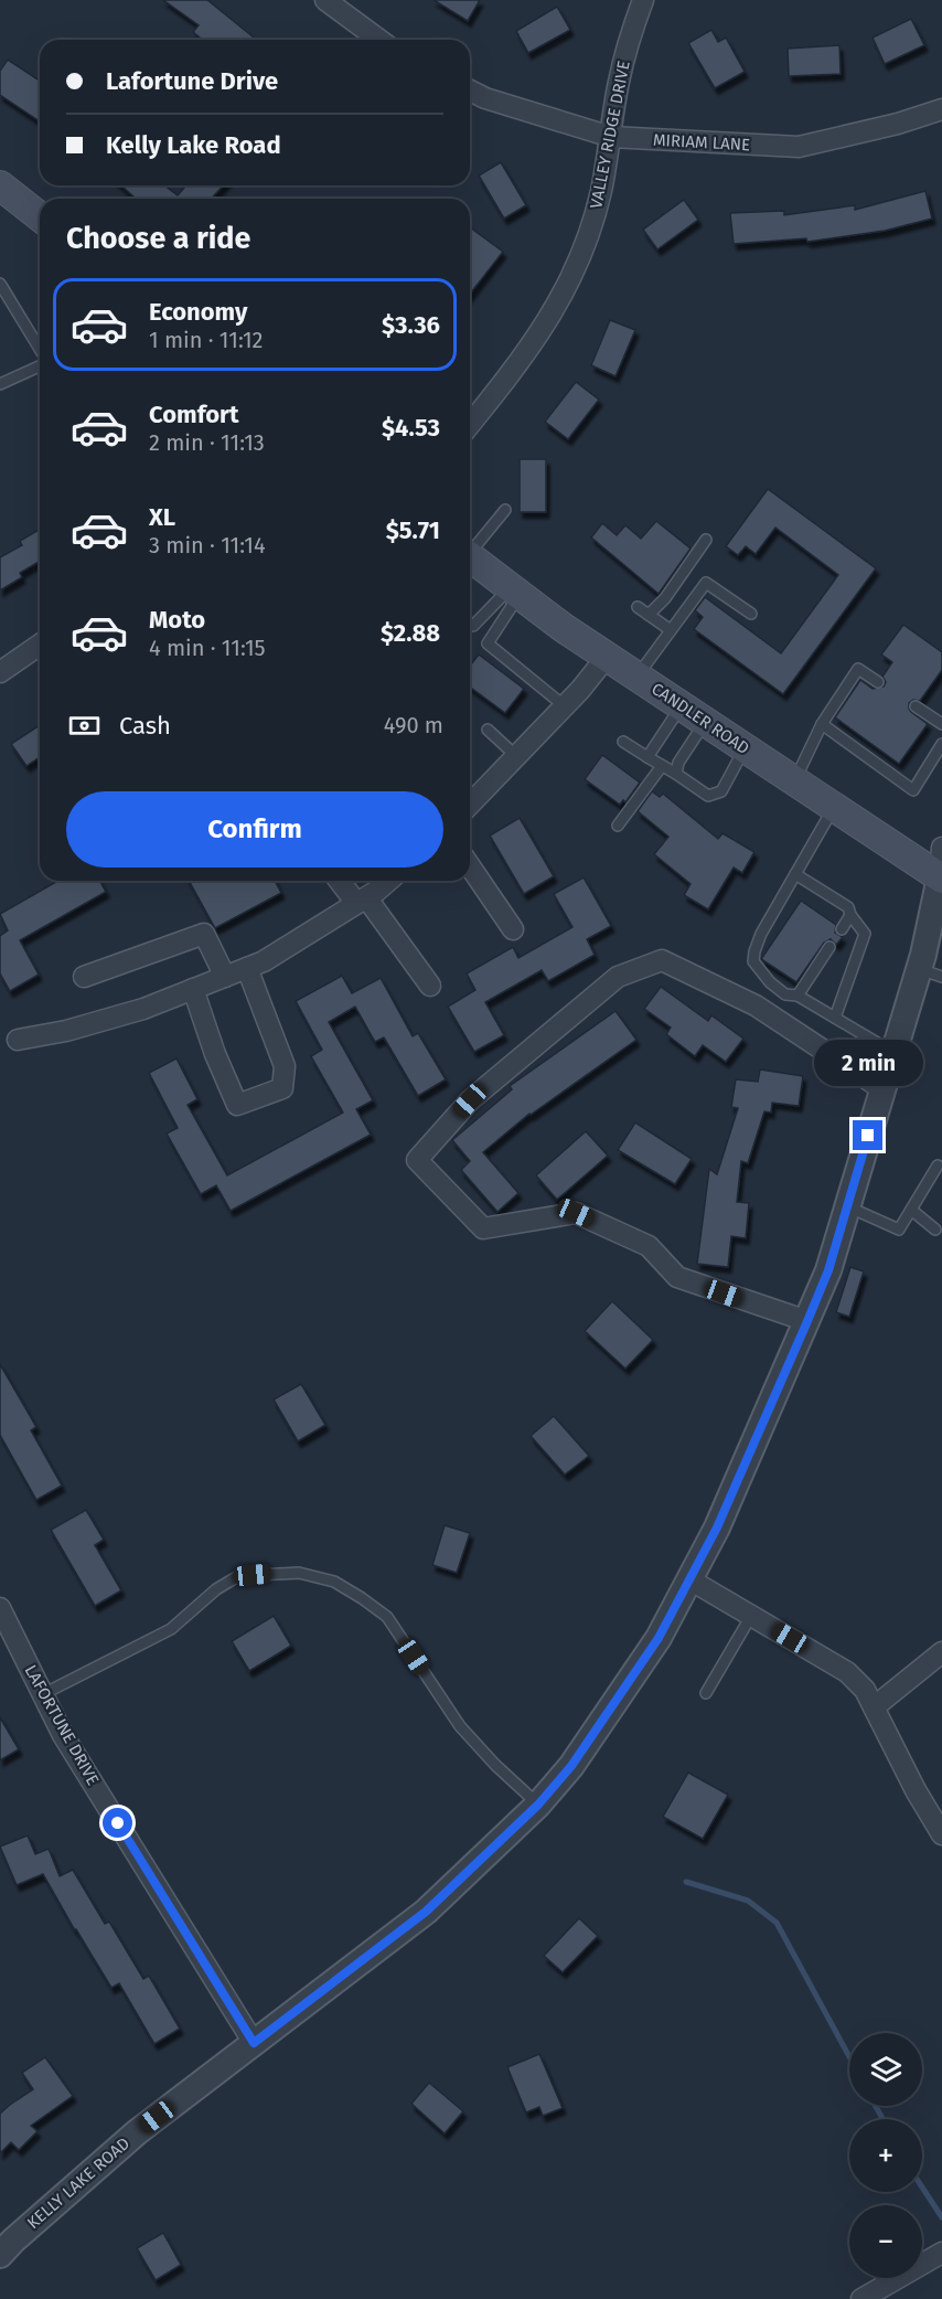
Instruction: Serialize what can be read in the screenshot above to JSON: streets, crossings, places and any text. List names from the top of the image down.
{
  "streets": {
    "main road": ["CANDLER ROAD"],
    "street": [
      "VALLEY RIDGE DRIVE",
      "MIRIAM LANE",
      "LAFORTUNE DRIVE",
      "KELLY LAKE ROAD"
    ]
  },
  "crossings": [
    ["VALLEY RIDGE DRIVE", "MIRIAM LANE"],
    ["CANDLER ROAD", "KELLY LAKE ROAD"],
    ["LAFORTUNE DRIVE", "KELLY LAKE ROAD"]
  ],
  "page": {
    "banner": ["Lafortune Drive", "Kelly Lake Road"],
    "heading": "Choose a ride",
    "list": [
      {
        "name": "Economy",
        "note": "1 min · 11:12",
        "value": "$3.36"
      },
      {
        "name": "Comfort",
        "note": "2 min · 11:13",
        "value": "$4.53"
      },
      {
        "name": "XL",
        "note": "3 min · 11:14",
        "value": "$5.71"
      },
      {
        "name": "Moto",
        "note": "4 min · 11:15",
        "value": "$2.88"
      }
    ],
    "pay": ["Cash", "490 m"],
    "buttons": "Confirm",
    "bubble": "2 min",
    "map_buttons": ["+", "−"]
  }
}
